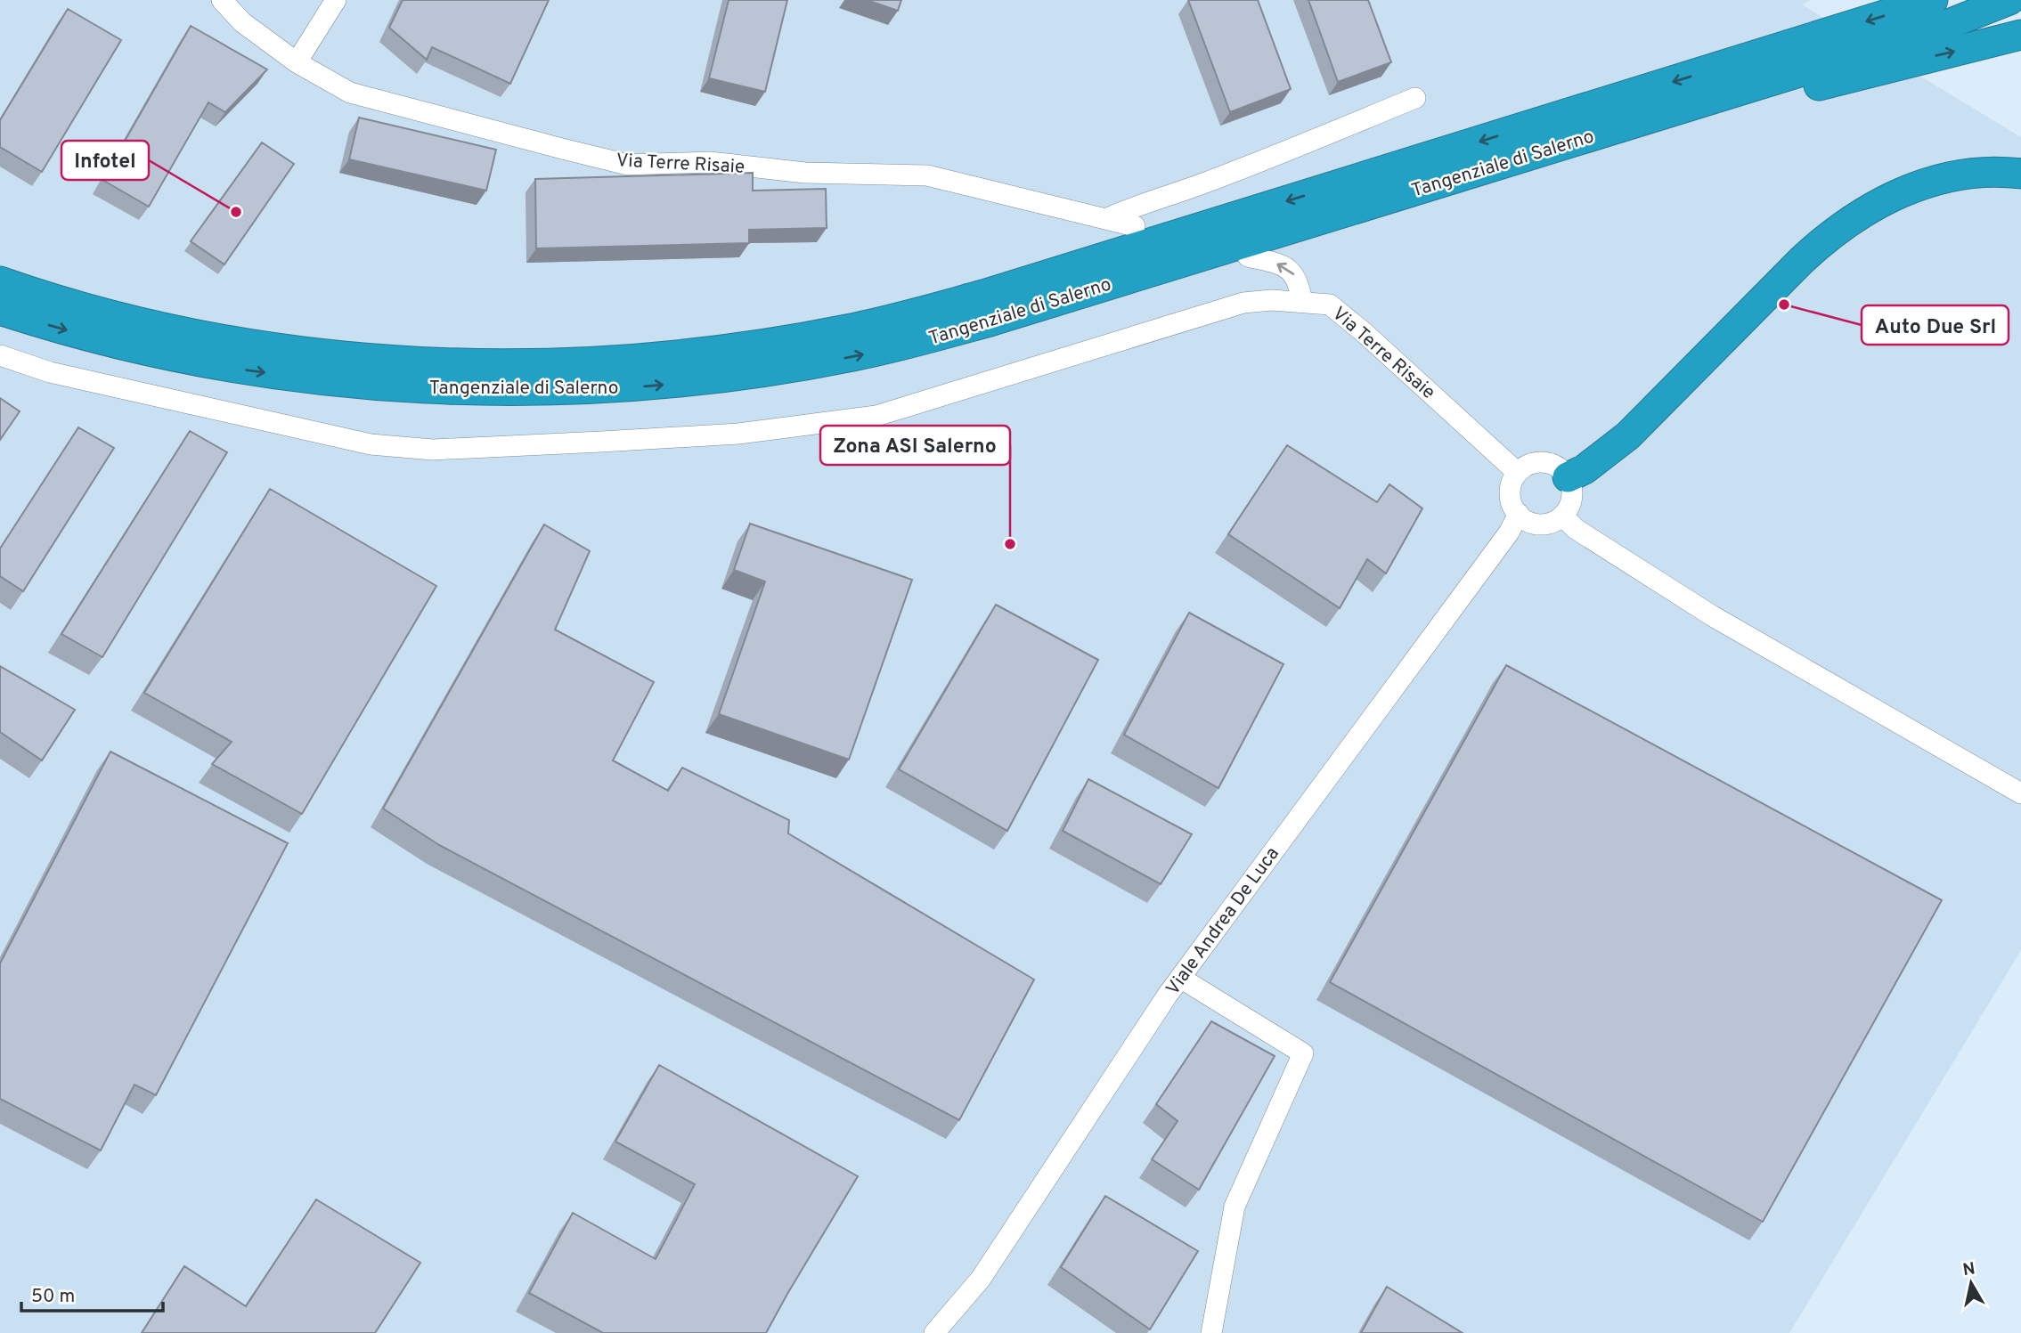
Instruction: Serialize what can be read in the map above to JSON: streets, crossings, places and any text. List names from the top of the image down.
{
  "streets": {
    "highway": ["Tangenziale di Salerno"],
    "street": ["Via Terre Risaie", "Viale Andrea De Luca"]
  },
  "crossings": [
    ["Via Terre Risaie", "Viale Andrea De Luca"]
  ],
  "places": ["Infotel", "Auto Due Srl", "Zona ASI Salerno"],
  "scale_bar": "50 m",
  "north": "top"
}
